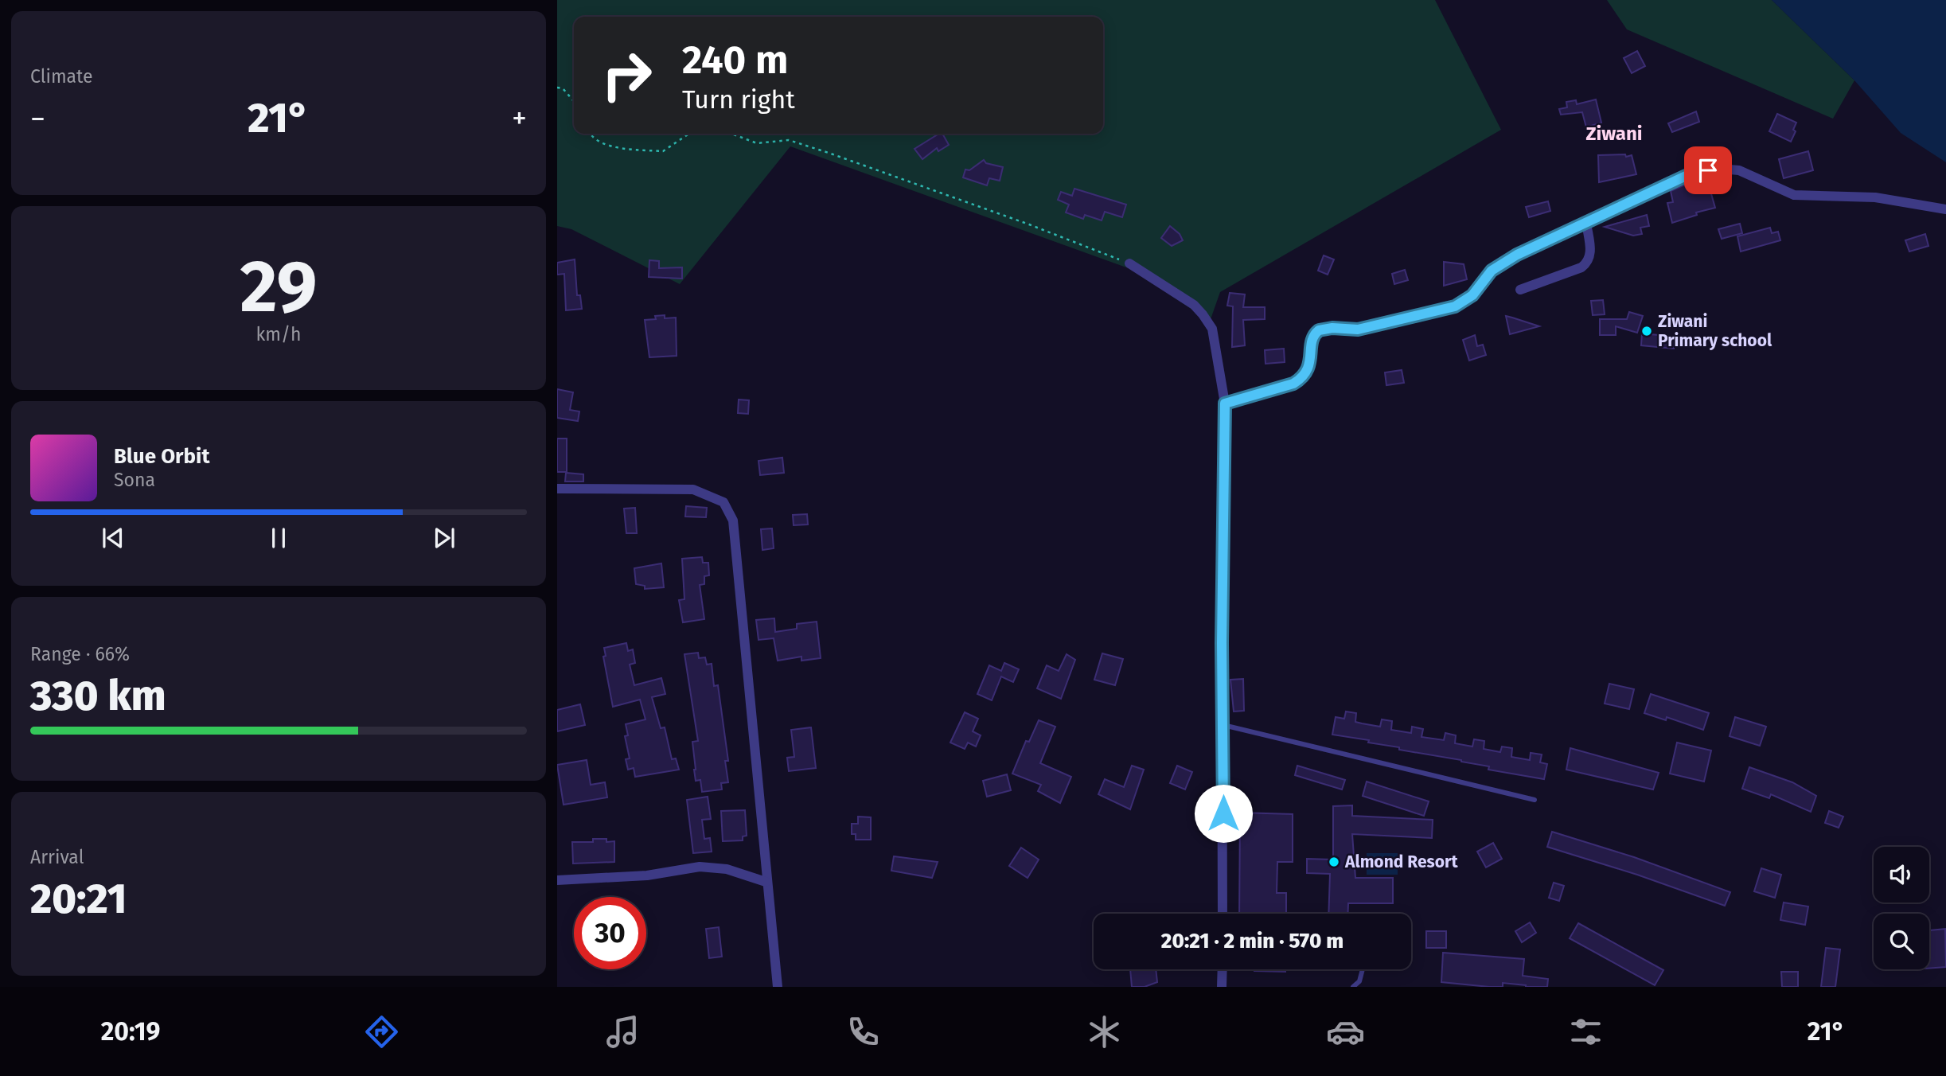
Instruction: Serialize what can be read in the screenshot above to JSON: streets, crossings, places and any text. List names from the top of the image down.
{
  "districts": ["Ziwani"],
  "places": ["Ziwani Primary school", "Almond Resort"],
  "page": {
    "tile": [
      "Climate",
      ["29", "km/h"],
      ["Range · 66%", "330 km"],
      ["Arrival", "20:21"]
    ],
    "turn": ["240 m", "Turn right"],
    "heat": ["−", "21°", "+"],
    "song": ["Blue Orbit", "Sona"],
    "limit": "30",
    "trip": "20:21 · 2 min · 570 m",
    "tabs": ["20:19", "21°"]
  }
}
